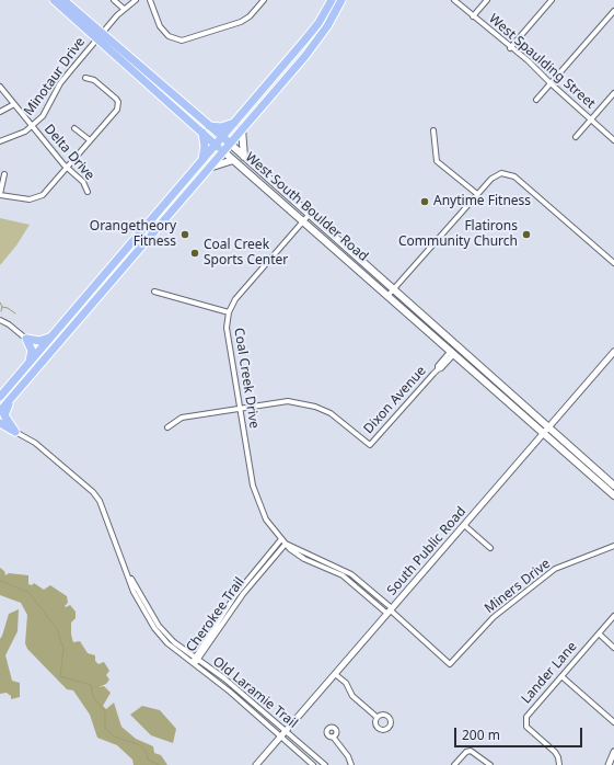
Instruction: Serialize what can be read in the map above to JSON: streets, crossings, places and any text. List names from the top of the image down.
{
  "streets": {
    "main road": ["West South Boulder Road"],
    "street": [
      "West Spaulding Street",
      "Minotaur Drive",
      "Delta Drive",
      "Coal Creek Drive",
      "Dixon Avenue",
      "South Public Road",
      "Miners Drive",
      "Cherokee Trail",
      "Lander Lane",
      "Old Laramie Trail"
    ]
  },
  "crossings": [
    ["Minotaur Drive", "Delta Drive"],
    ["Minotaur Drive", "West South Boulder Road"],
    ["West South Boulder Road", "Coal Creek Drive"],
    ["West South Boulder Road", "Dixon Avenue"],
    ["West South Boulder Road", "South Public Road"],
    ["Coal Creek Drive", "Dixon Avenue"],
    ["Coal Creek Drive", "South Public Road"],
    ["Coal Creek Drive", "Miners Drive"],
    ["Coal Creek Drive", "Cherokee Trail"],
    ["South Public Road", "Miners Drive"],
    ["South Public Road", "Old Laramie Trail"],
    ["Cherokee Trail", "Old Laramie Trail"]
  ],
  "places": [
    "Anytime Fitness",
    "Orangetheory Fitness",
    "Flatirons Community Church",
    "Coal Creek Sports Center"
  ],
  "scale_bar": "200 m"
}
